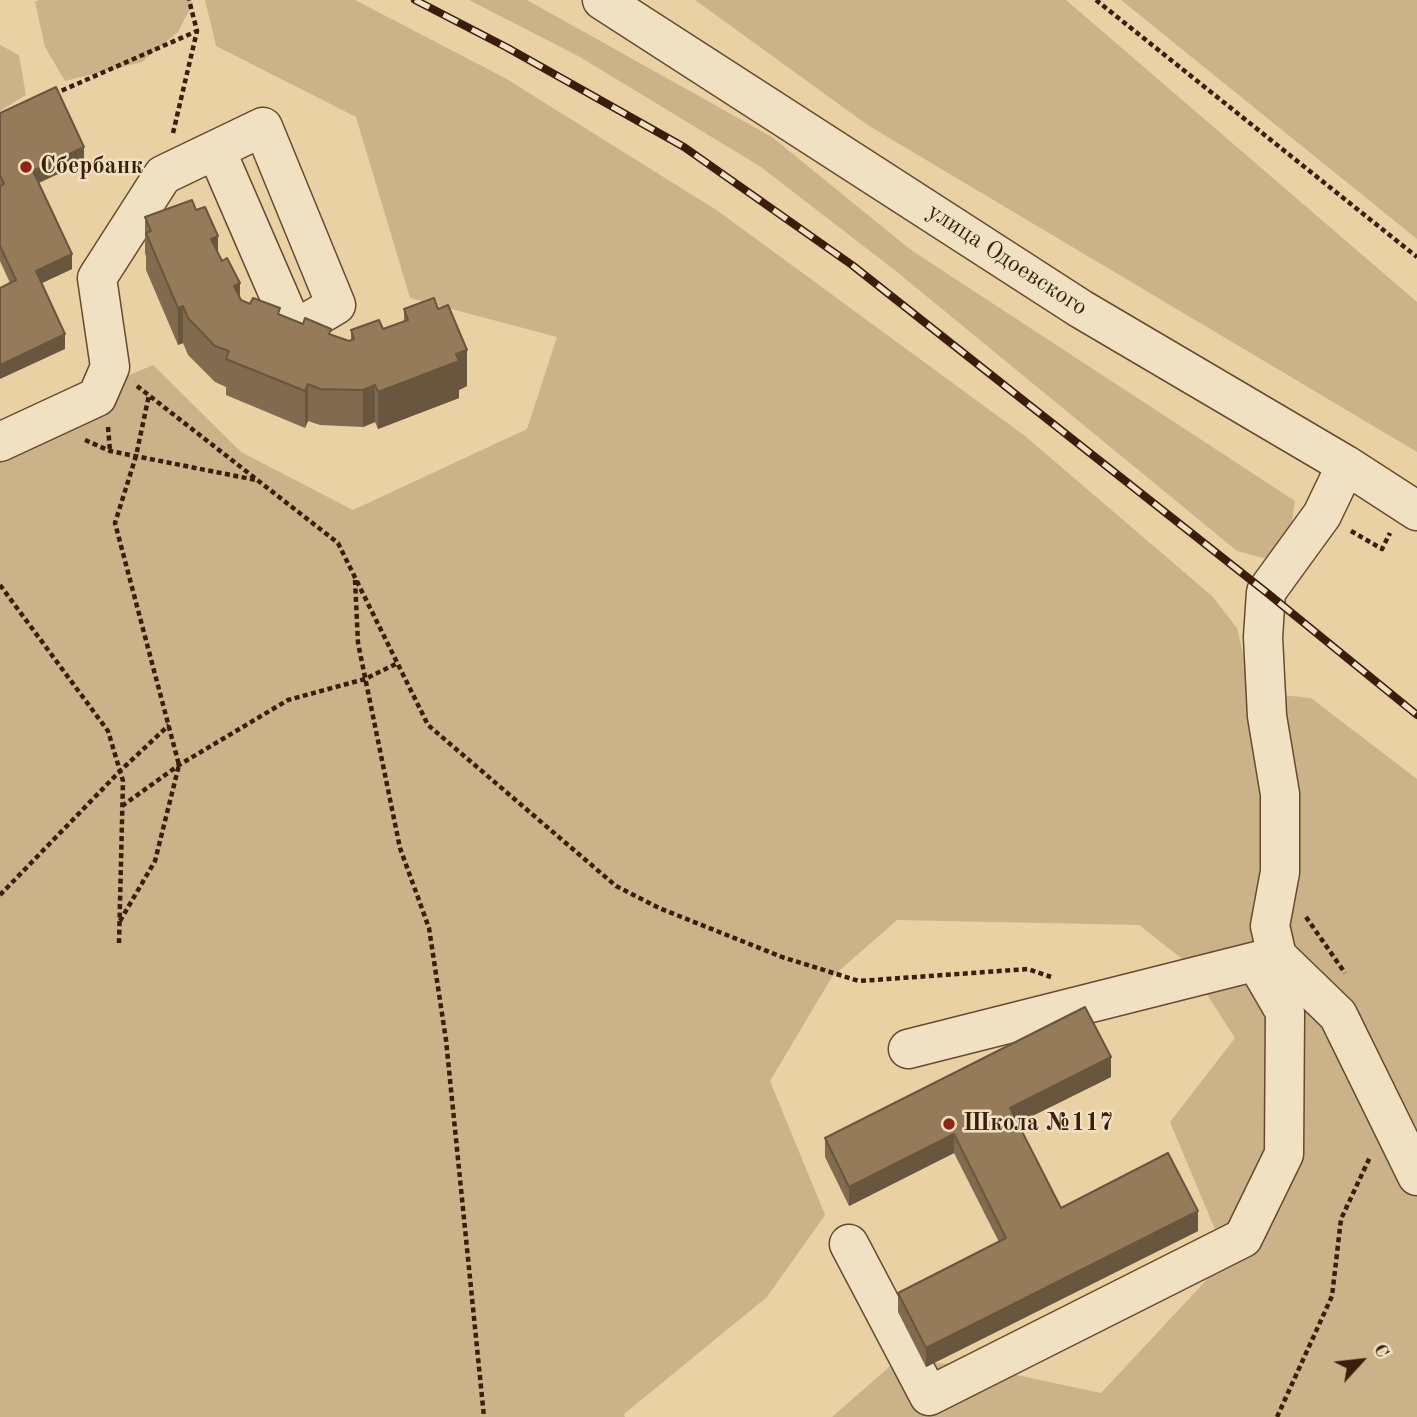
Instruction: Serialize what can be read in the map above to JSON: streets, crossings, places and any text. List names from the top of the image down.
{
  "streets": {
    "street": ["улица Одоевского"]
  },
  "places": ["Сбербанк", "Школа №117"],
  "north": "top right"
}
